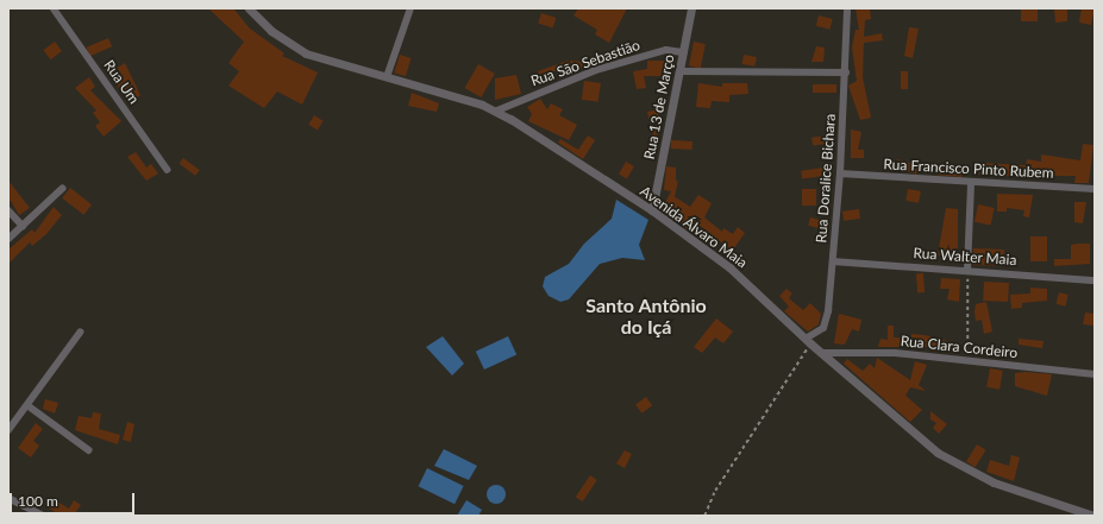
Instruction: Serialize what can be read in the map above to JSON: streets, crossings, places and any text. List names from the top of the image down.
{
  "streets": {
    "street": [
      "Rua São Sebastião",
      "Rua Um",
      "Rua 13 de Março",
      "Rua Francisco Pinto Rubem",
      "Rua Doralice Bichara",
      "Avenida Álvaro Maia",
      "Rua Walter Maia",
      "Rua Clara Cordeiro"
    ]
  },
  "crossings": [
    ["Rua São Sebastião", "Rua 13 de Março"],
    ["Rua São Sebastião", "Avenida Álvaro Maia"],
    ["Rua 13 de Março", "Avenida Álvaro Maia"],
    ["Rua Francisco Pinto Rubem", "Rua Doralice Bichara"],
    ["Rua Doralice Bichara", "Avenida Álvaro Maia"],
    ["Rua Doralice Bichara", "Rua Walter Maia"],
    ["Avenida Álvaro Maia", "Rua Clara Cordeiro"]
  ],
  "districts": ["Santo Antônio do Içá"],
  "scale_bar": "100 m"
}
